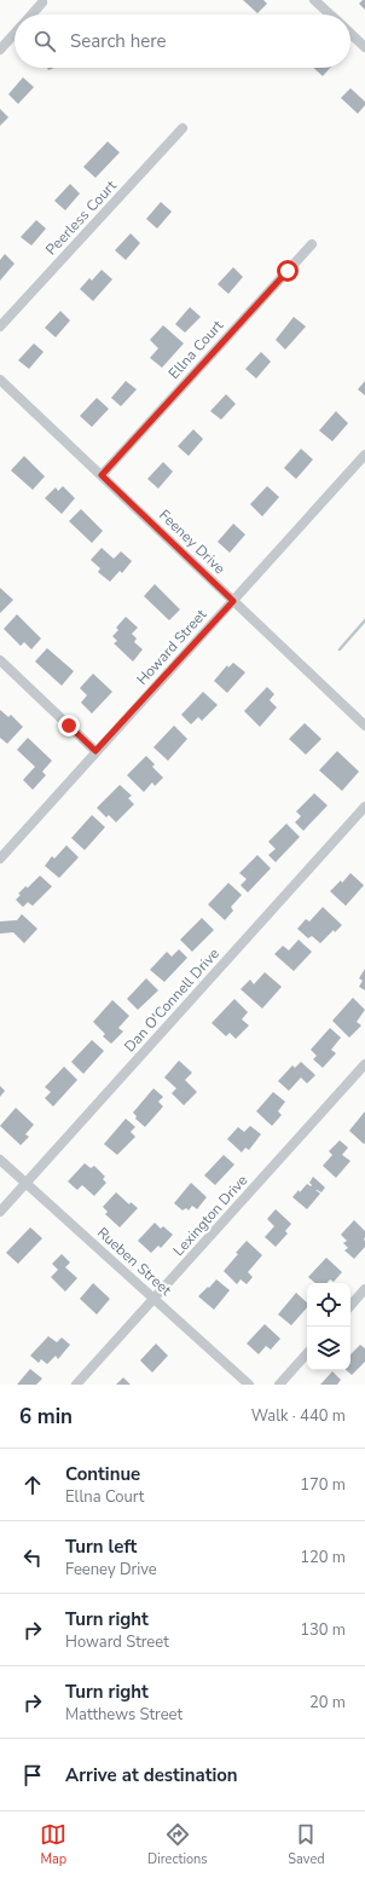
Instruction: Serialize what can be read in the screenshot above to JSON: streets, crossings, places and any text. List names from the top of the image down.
{
  "streets": {
    "street": [
      "Peerless Court",
      "Ellna Court",
      "Feeney Drive",
      "Howard Street",
      "Dan O'Connell Drive",
      "Lexington Drive",
      "Rueben Street"
    ]
  },
  "crossings": [
    ["Ellna Court", "Feeney Drive"],
    ["Feeney Drive", "Howard Street"],
    ["Dan O'Connell Drive", "Rueben Street"],
    ["Lexington Drive", "Rueben Street"]
  ],
  "page": {
    "search": "Search here",
    "heading": ["6 min", "Walk · 440 m"],
    "list": [
      ["Continue", "Ellna Court", "170 m"],
      ["Turn left", "Feeney Drive", "120 m"],
      ["Turn right", "Howard Street", "130 m"],
      ["Turn right", "Matthews Street", "20 m"],
      "Arrive at destination"
    ],
    "nav": ["Map", "Directions", "Saved"]
  }
}
